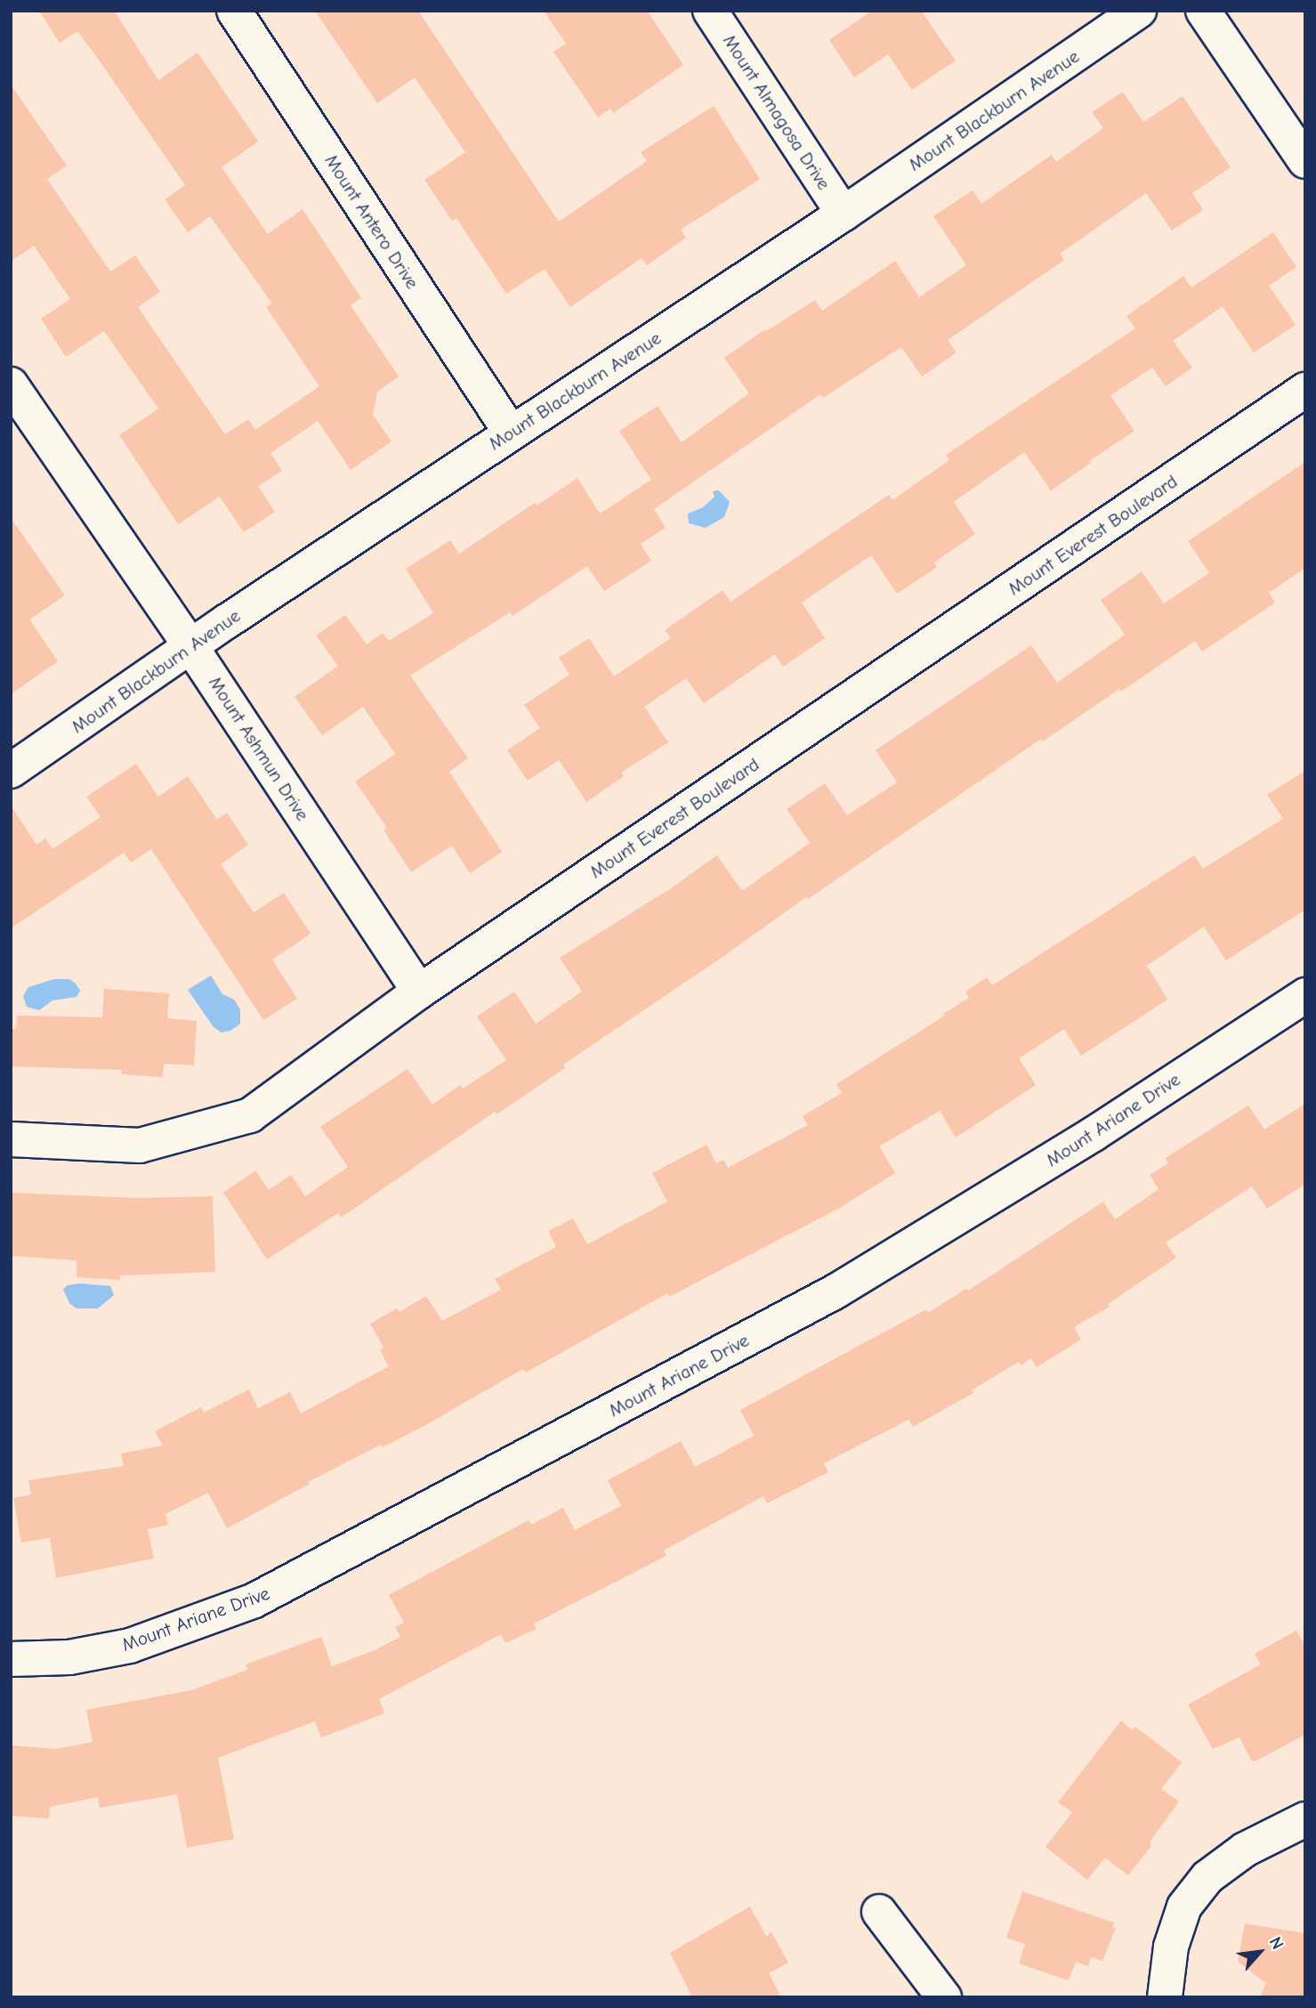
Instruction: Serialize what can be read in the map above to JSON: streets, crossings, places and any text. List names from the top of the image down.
{
  "streets": {
    "street": [
      "Mount Blackburn Avenue",
      "Mount Almagosa Drive",
      "Mount Antero Drive",
      "Mount Everest Boulevard",
      "Mount Ashmun Drive",
      "Mount Ariane Drive"
    ]
  },
  "crossings": [
    ["Mount Blackburn Avenue", "Mount Almagosa Drive"],
    ["Mount Blackburn Avenue", "Mount Antero Drive"],
    ["Mount Blackburn Avenue", "Mount Ashmun Drive"],
    ["Mount Everest Boulevard", "Mount Ashmun Drive"]
  ],
  "north": "top right"
}
